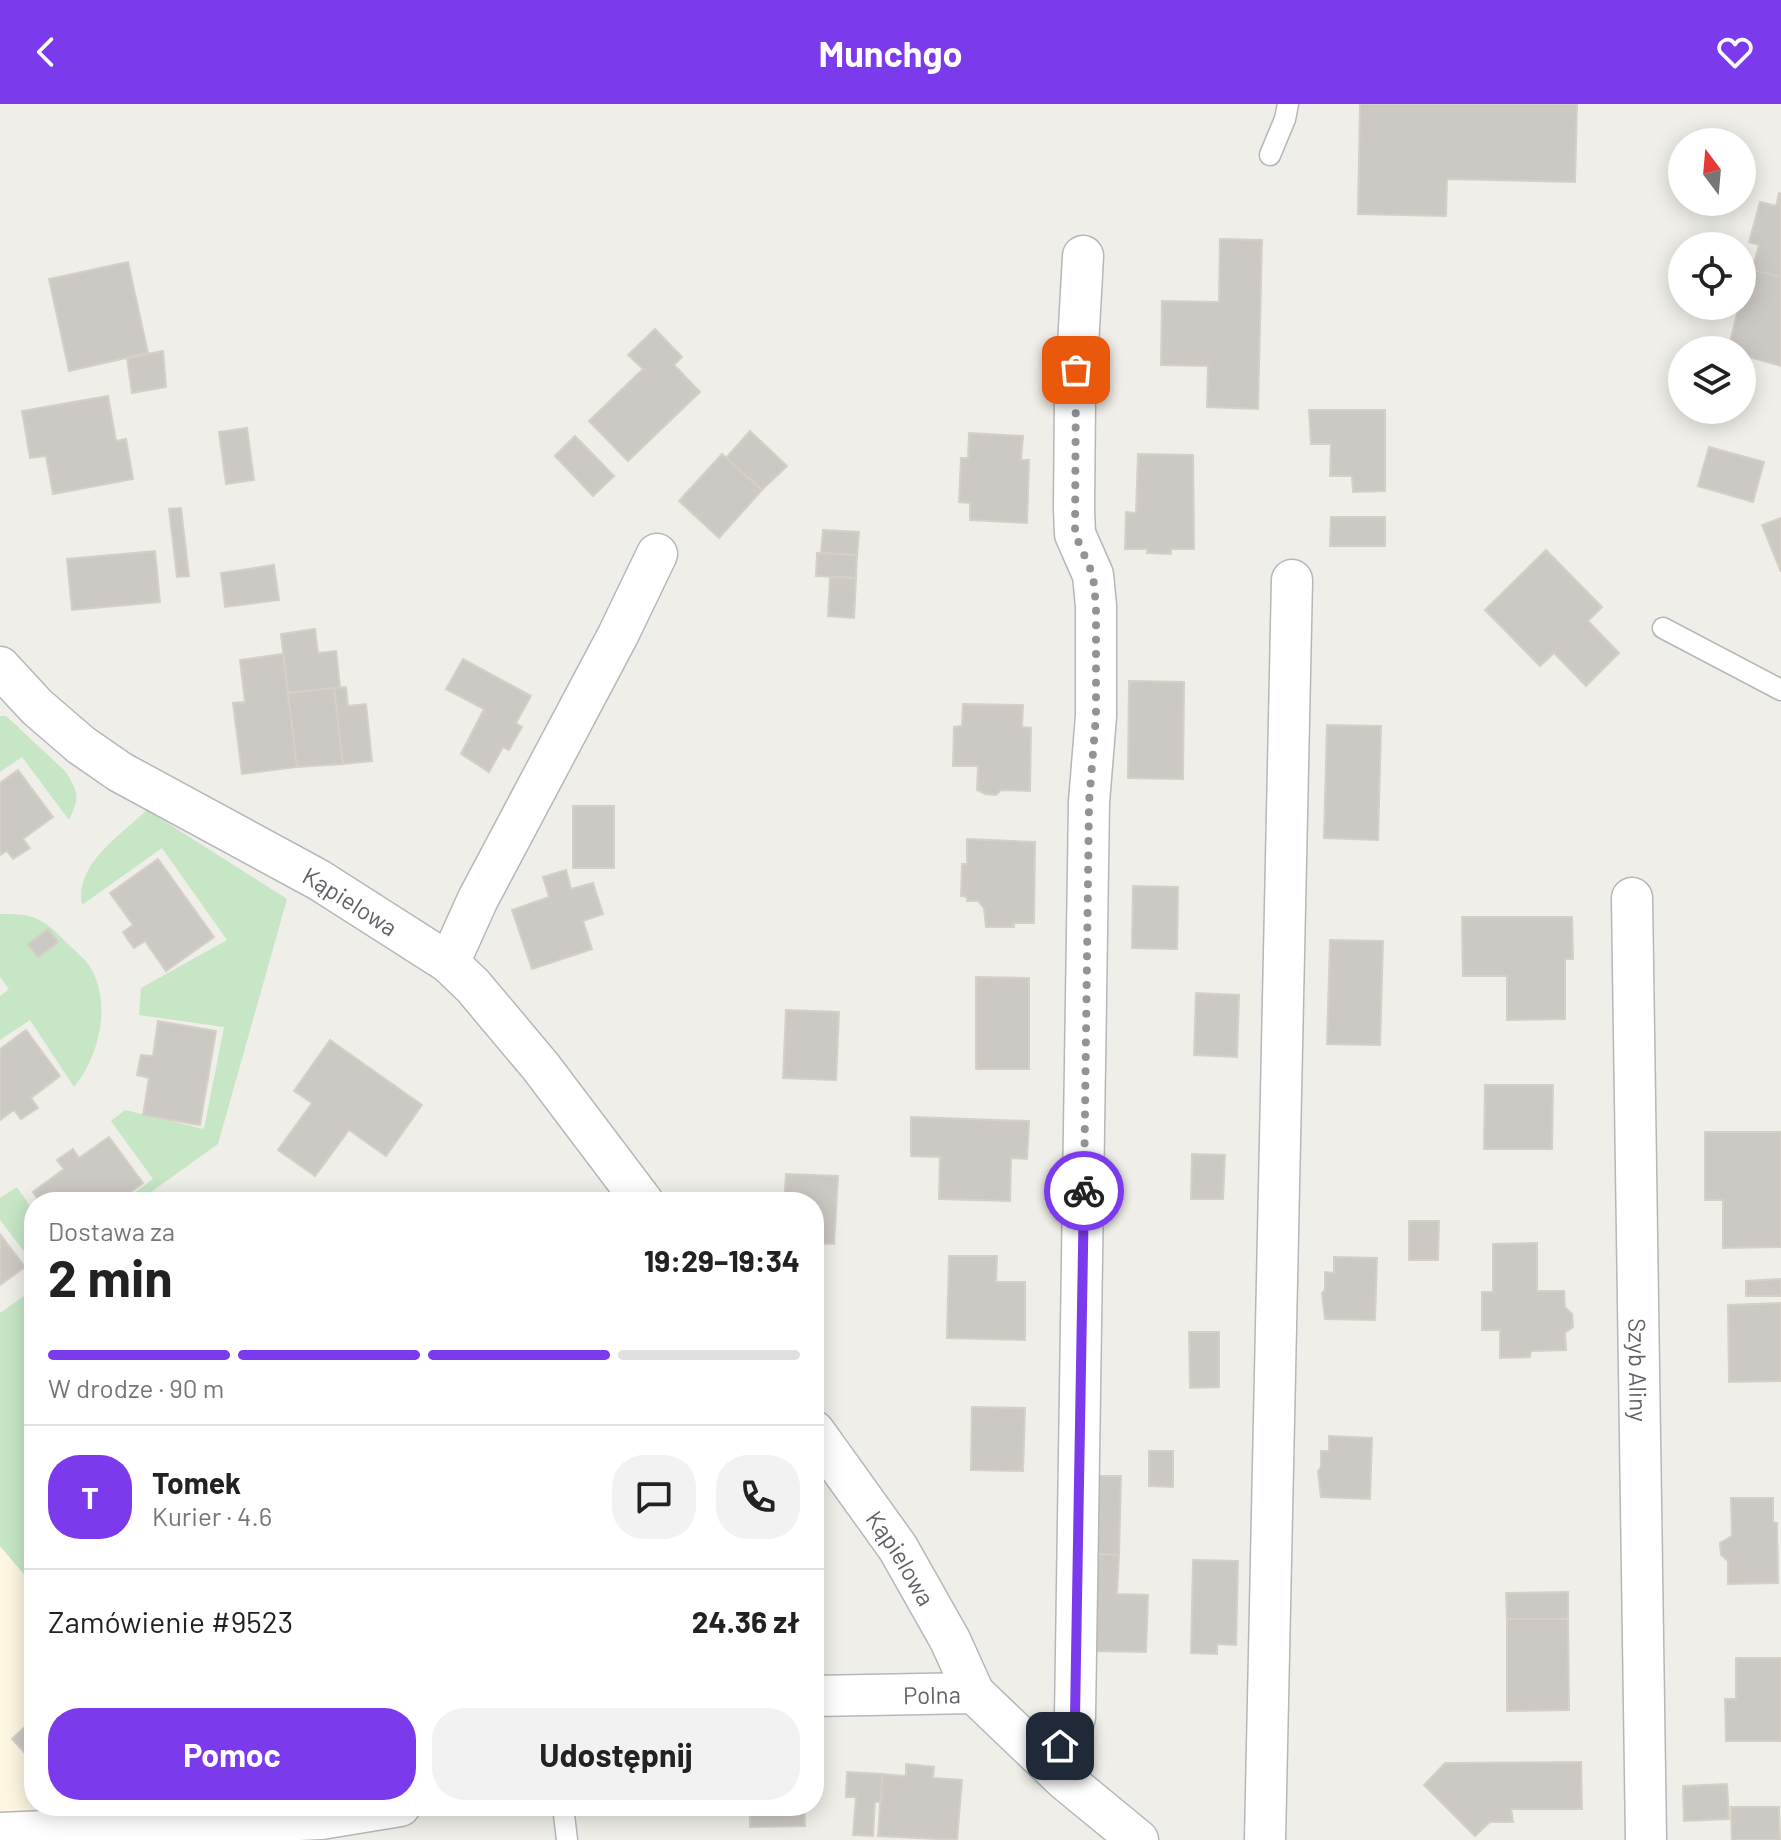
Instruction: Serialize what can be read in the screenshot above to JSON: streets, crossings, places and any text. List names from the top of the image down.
{
  "streets": {
    "street": ["Kąpielowa", "Szyb Aliny", "Polna"]
  },
  "crossings": [
    ["Kąpielowa", "Polna"]
  ],
  "north": "top",
  "page": {
    "header": "Munchgo",
    "heading": ["2 min", "Dostawa za", "19:29–19:34"],
    "panel": [
      "Tomek",
      "Kurier · 4.6",
      "Zamówienie #9523",
      "24.36 zł"
    ],
    "bar": "W drodze · 90 m",
    "round": "T",
    "buttons": ["Pomoc", "Udostępnij"]
  }
}
